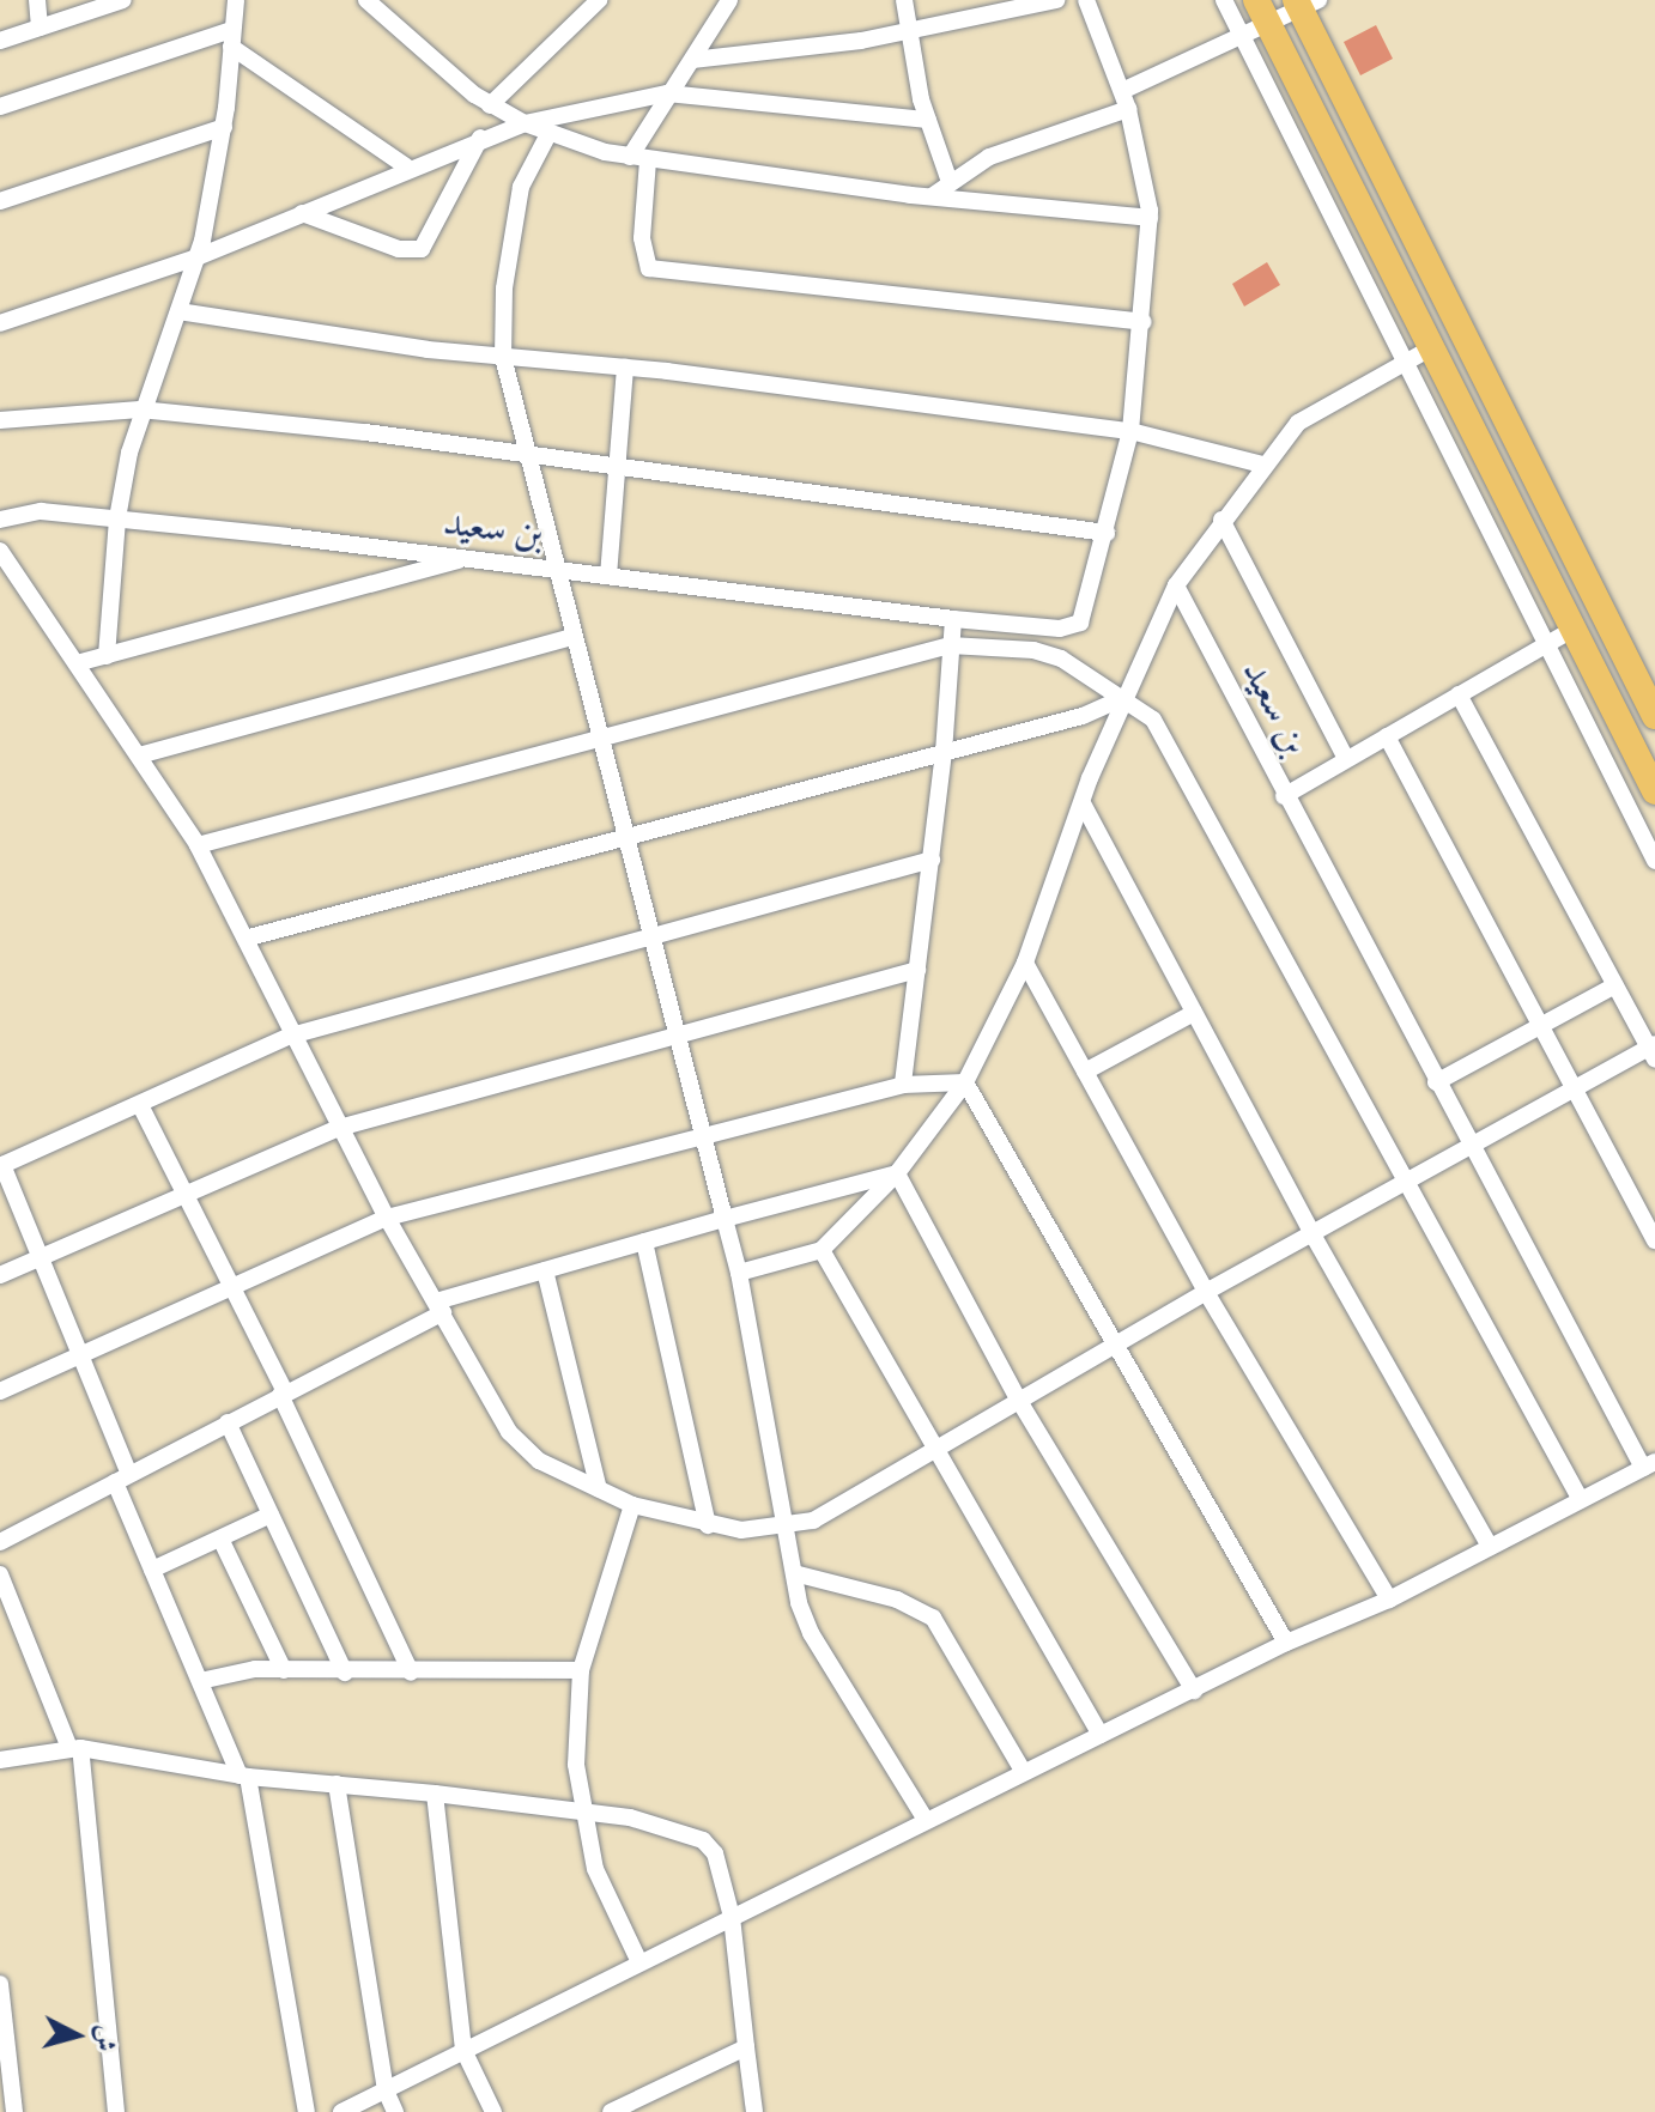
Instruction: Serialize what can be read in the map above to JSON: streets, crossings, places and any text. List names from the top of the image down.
{
  "streets": {
    "street": ["بن سعيد"]
  },
  "north": "right"
}
